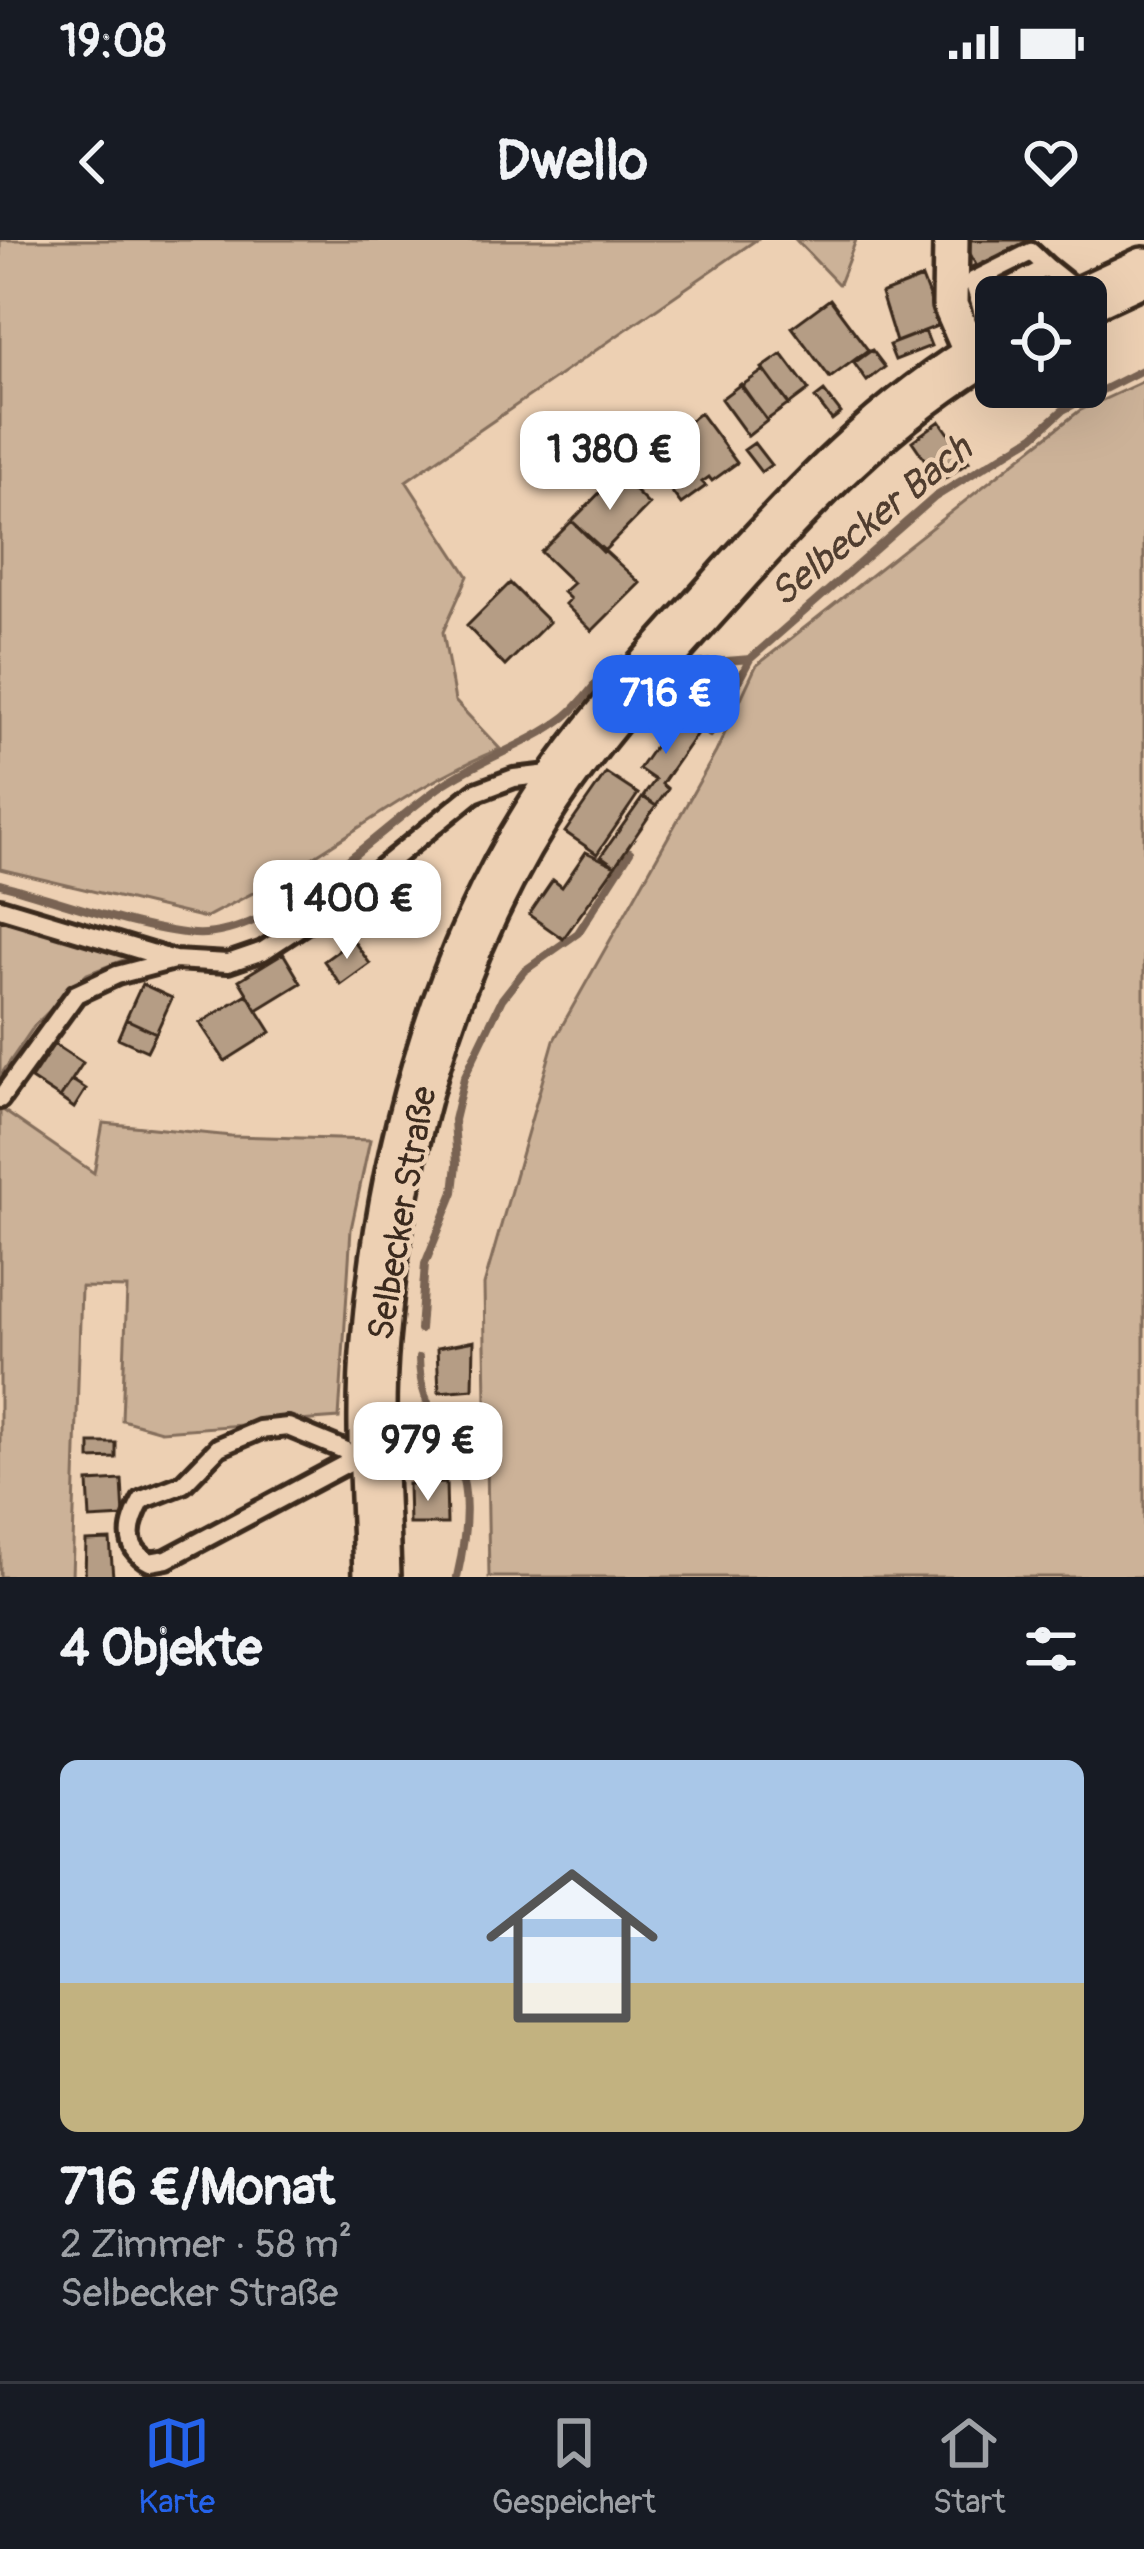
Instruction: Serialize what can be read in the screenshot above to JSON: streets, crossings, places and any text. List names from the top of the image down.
{
  "streets": {
    "main road": ["Selbecker Straße"]
  },
  "water": ["Selbecker Bach"],
  "page": {
    "status": "19:08",
    "header": "Dwello",
    "price": [
      "1 380 €",
      "716 €",
      "1 400 €",
      "979 €"
    ],
    "heading": "4 Objekte",
    "list": [
      {
        "name": "716 €/Monat",
        "note": "2 Zimmer · 58 m² · Selbecker Straße"
      }
    ],
    "tabs": ["Karte", "Gespeichert", "Start"]
  }
}
